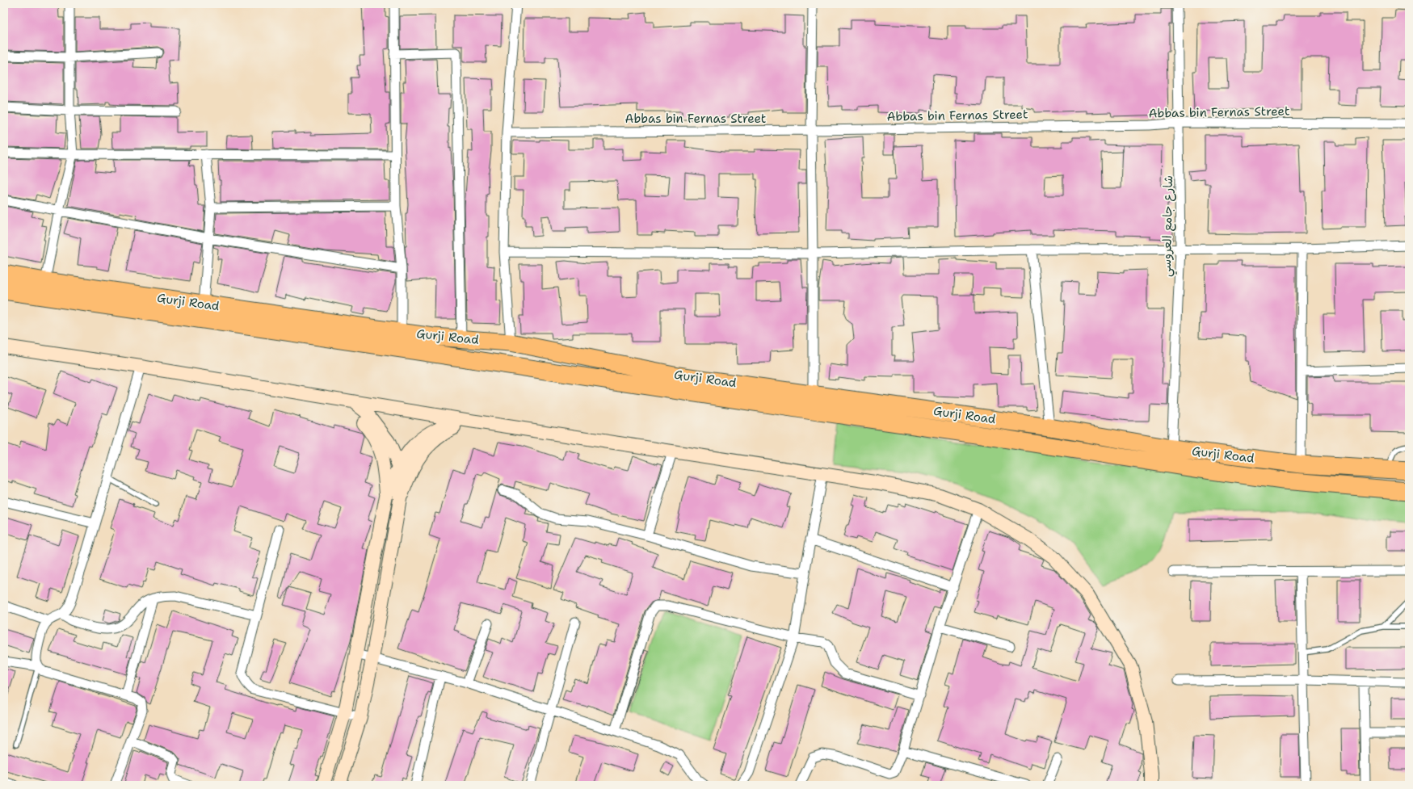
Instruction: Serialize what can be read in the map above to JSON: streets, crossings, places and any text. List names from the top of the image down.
{
  "streets": {
    "highway": ["Gurji Road"],
    "street": ["Abbas bin Fernas Street", "شارع جامع العروسي"]
  },
  "crossings": [
    ["Abbas bin Fernas Street", "شارع جامع العروسي"],
    ["شارع جامع العروسي", "Gurji Road"]
  ]
}
